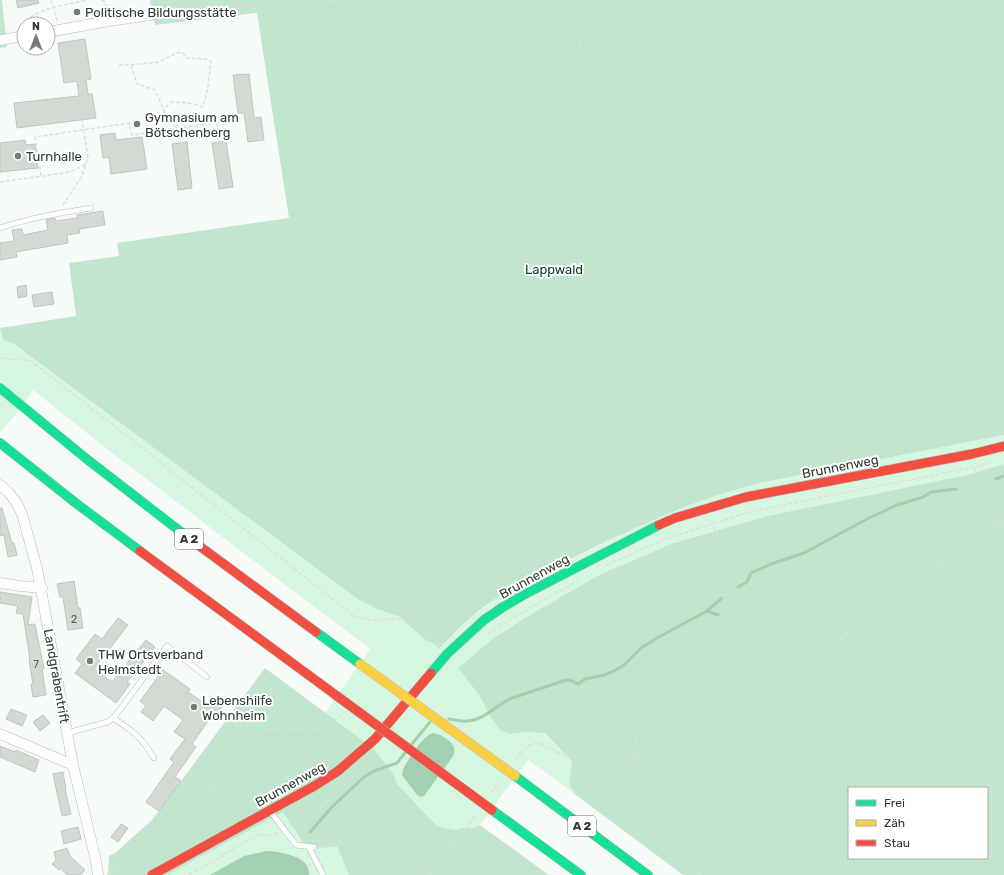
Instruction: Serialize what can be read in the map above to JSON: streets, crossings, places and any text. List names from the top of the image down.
{
  "streets": {
    "main road": ["Brunnenweg", "A 2"],
    "street": ["Landgrabentrift"]
  },
  "parks": ["Lappwald"],
  "places": [
    "Politische Bildungsstätte",
    "Gymnasium am Bötschenberg",
    "Turnhalle",
    "THW Ortsverband Helmstedt",
    "Lebenshilfe Wohnheim"
  ],
  "house_numbers": ["2", "7"],
  "legend": ["Frei", "Zäh", "Stau"],
  "north": "top"
}
